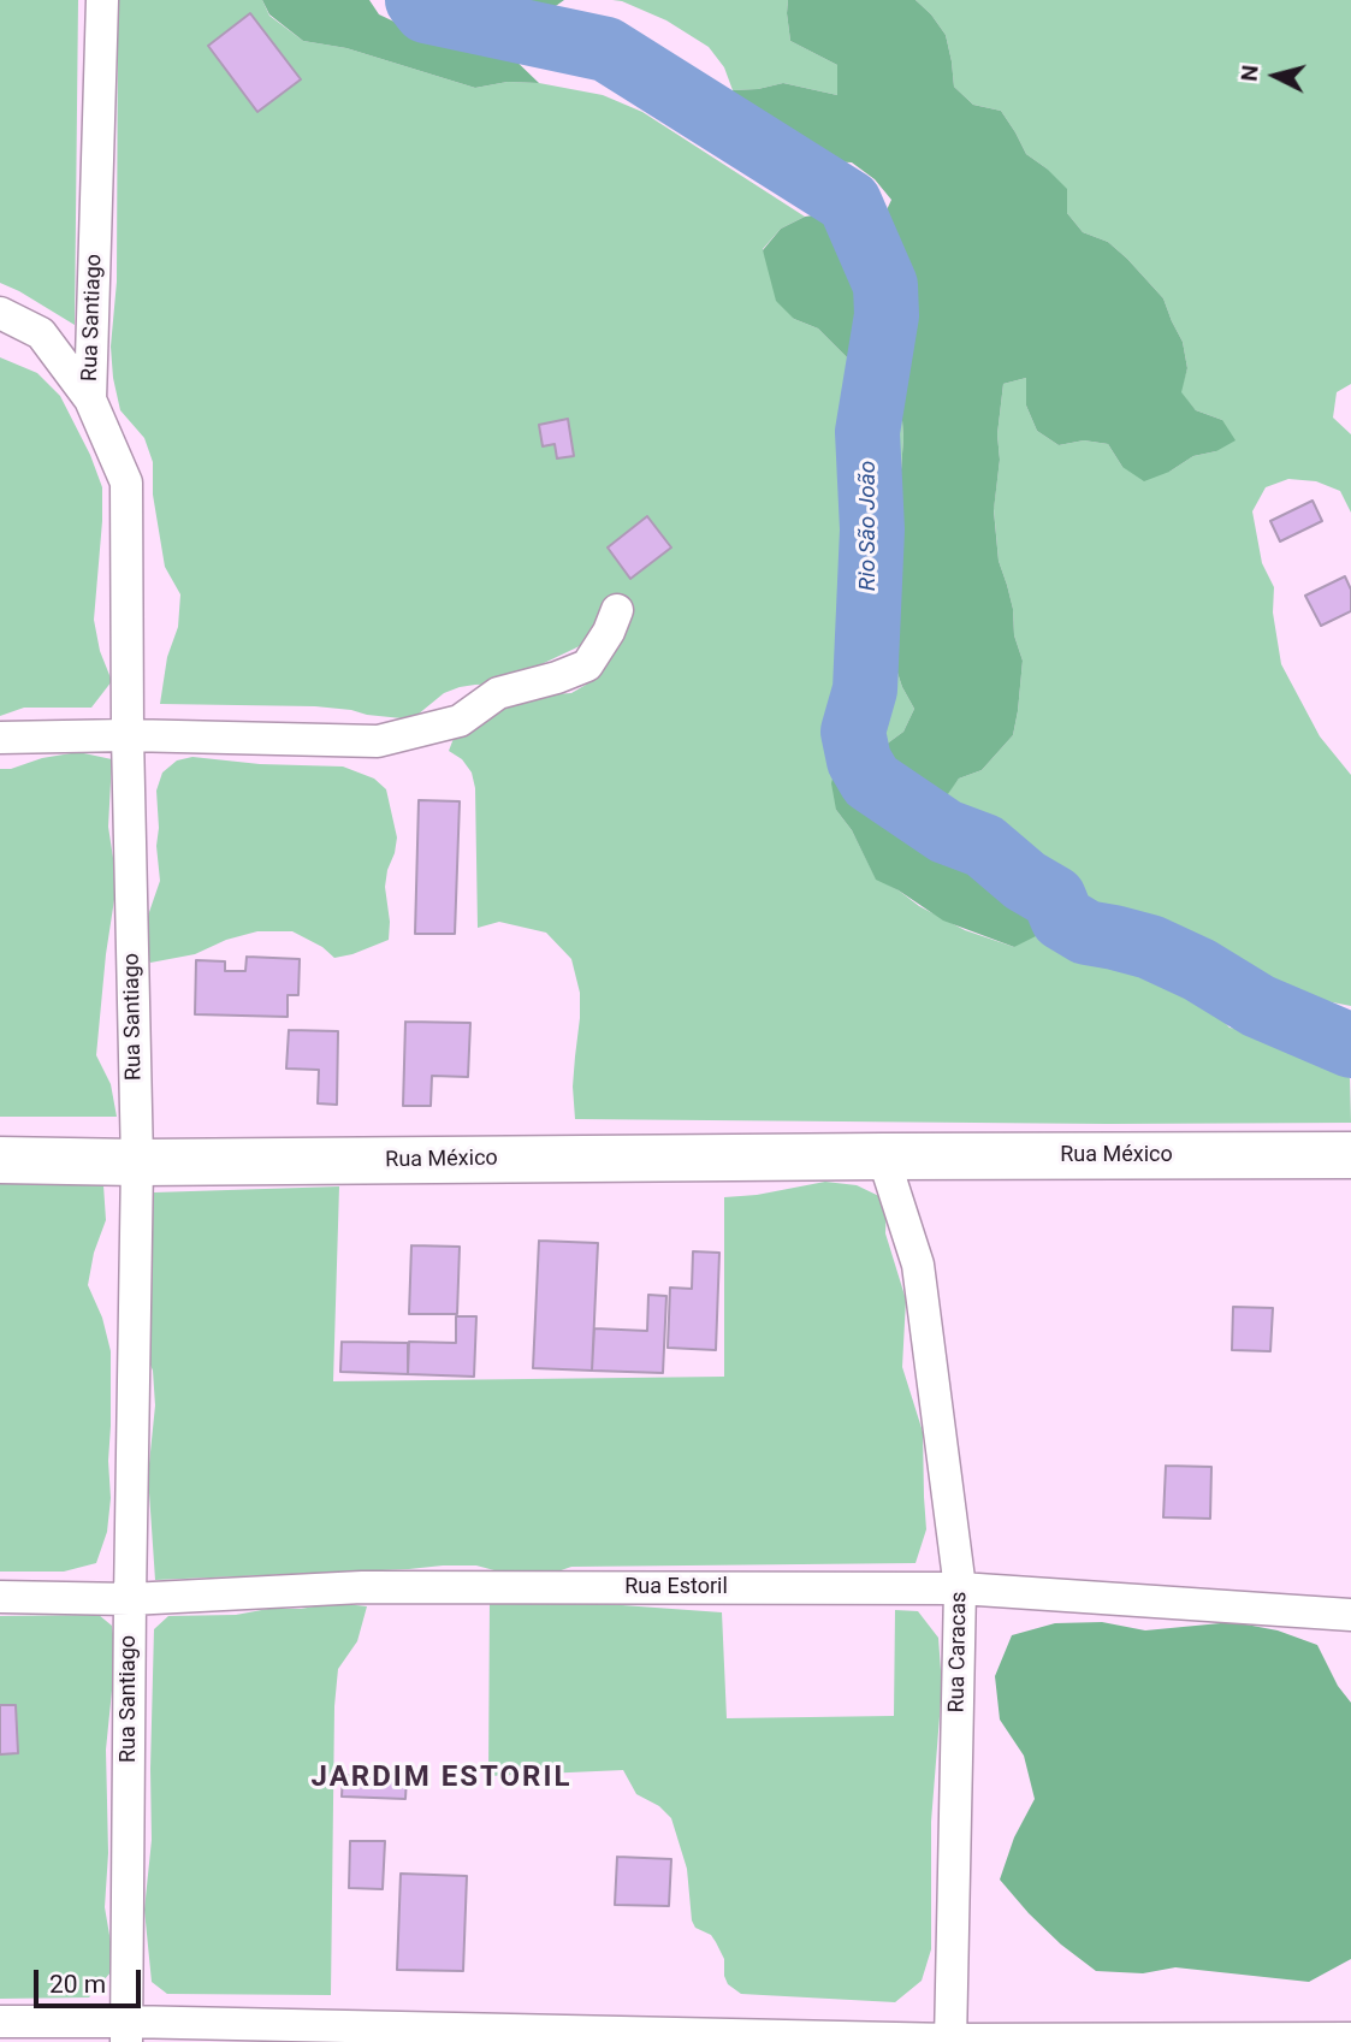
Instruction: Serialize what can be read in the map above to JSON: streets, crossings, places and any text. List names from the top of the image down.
{
  "streets": {
    "main road": ["Rua México"],
    "street": ["Rua Santiago", "Rua Estoril", "Rua Caracas"]
  },
  "crossings": [
    ["Rua Santiago", "Rua México"],
    ["Rua Santiago", "Rua Estoril"],
    ["Rua México", "Rua Caracas"],
    ["Rua Estoril", "Rua Caracas"]
  ],
  "districts": ["JARDIM ESTORIL"],
  "water": ["Rio São João"],
  "scale_bar": "20 m",
  "north": "left"
}
